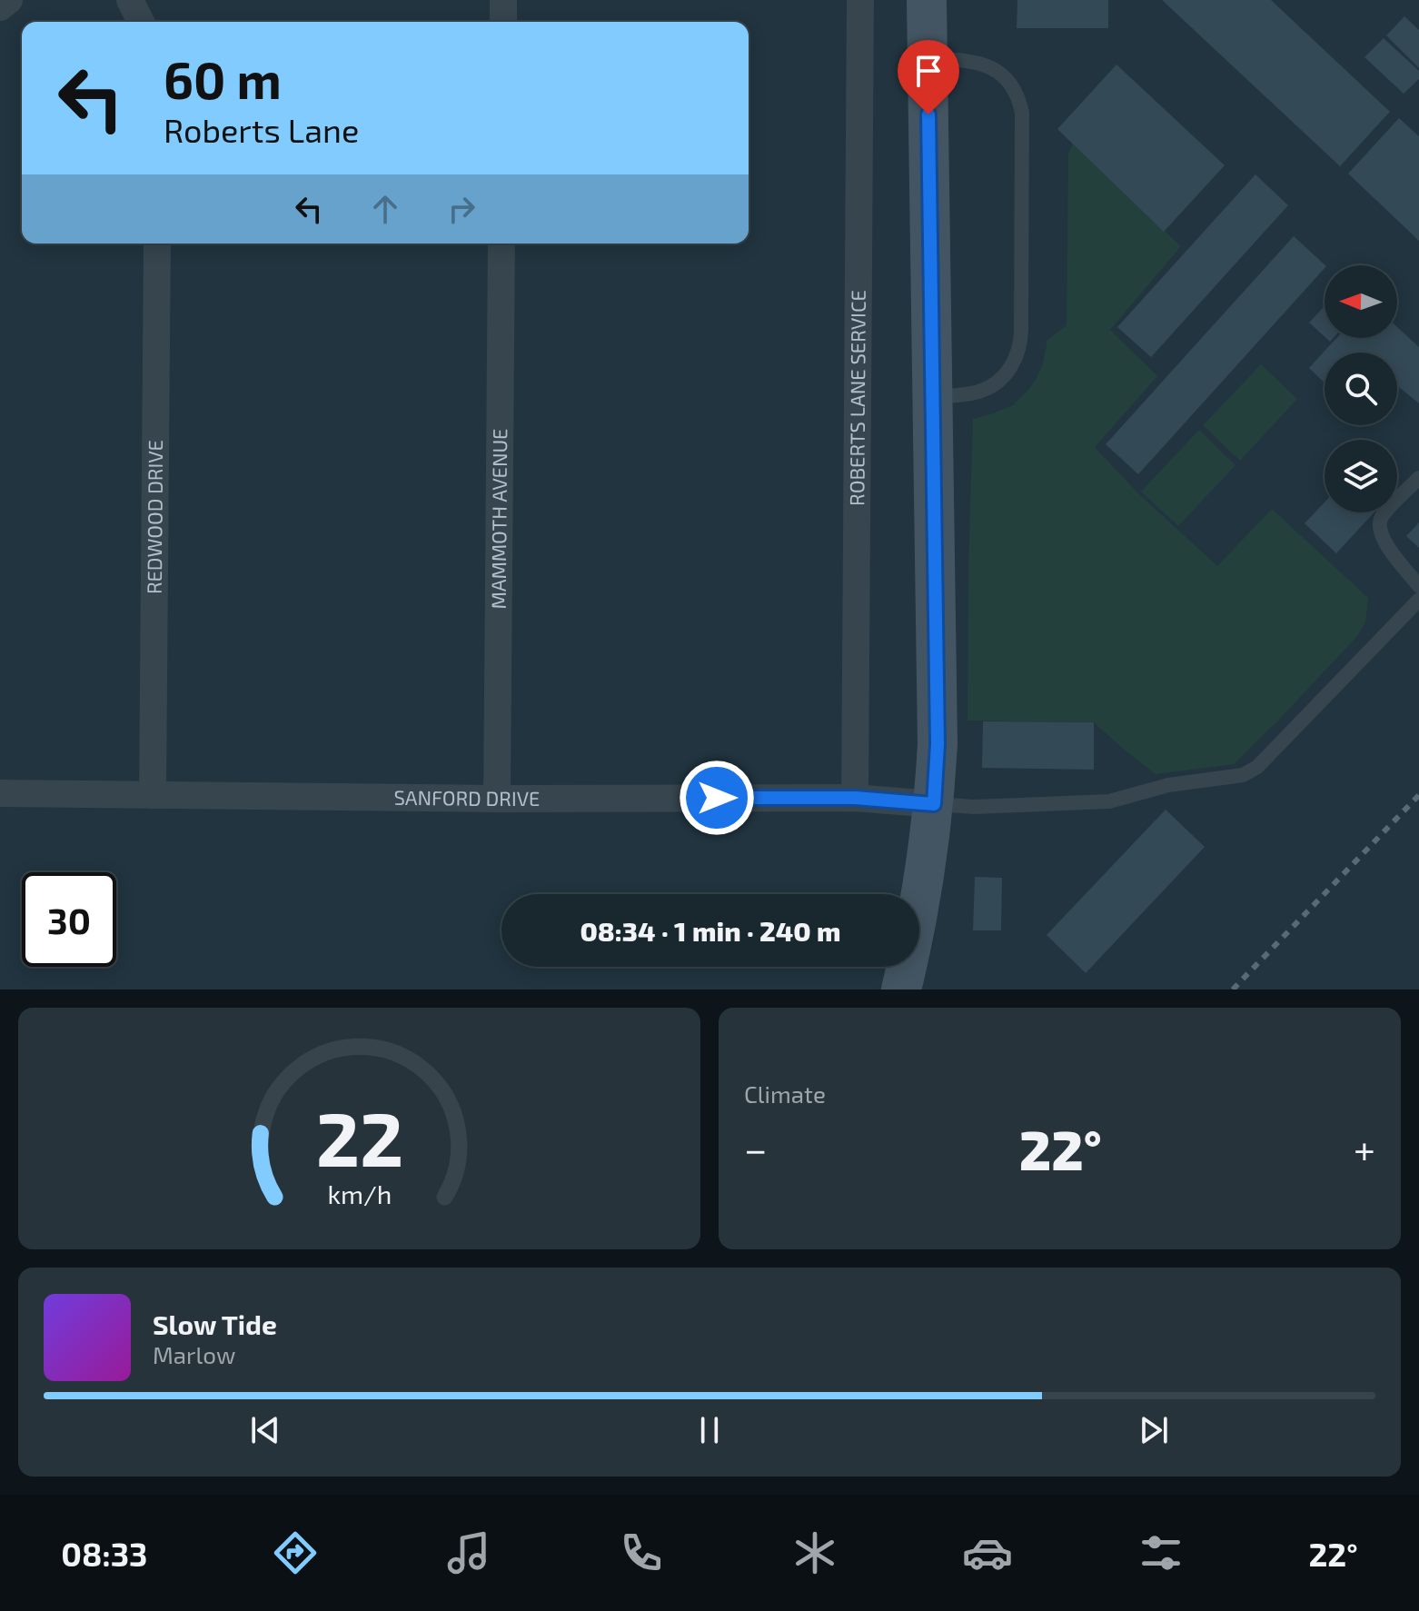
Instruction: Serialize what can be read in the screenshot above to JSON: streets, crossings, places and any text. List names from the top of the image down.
{
  "streets": {
    "street": [
      "ROBERTS LANE SERVICE",
      "REDWOOD DRIVE",
      "MAMMOTH AVENUE",
      "SANFORD DRIVE"
    ]
  },
  "crossings": [
    ["ROBERTS LANE SERVICE", "SANFORD DRIVE"],
    ["REDWOOD DRIVE", "SANFORD DRIVE"],
    ["MAMMOTH AVENUE", "SANFORD DRIVE"]
  ],
  "north": "left",
  "page": {
    "turn": ["60 m", "Roberts Lane"],
    "limit": "30",
    "trip": "08:34 · 1 min · 240 m",
    "tile": "Climate",
    "heat": ["−", "22°", "+"],
    "song": ["Slow Tide", "Marlow"],
    "tabs": ["08:33", "22°"],
    "gauge": ["22", "km/h"]
  }
}
